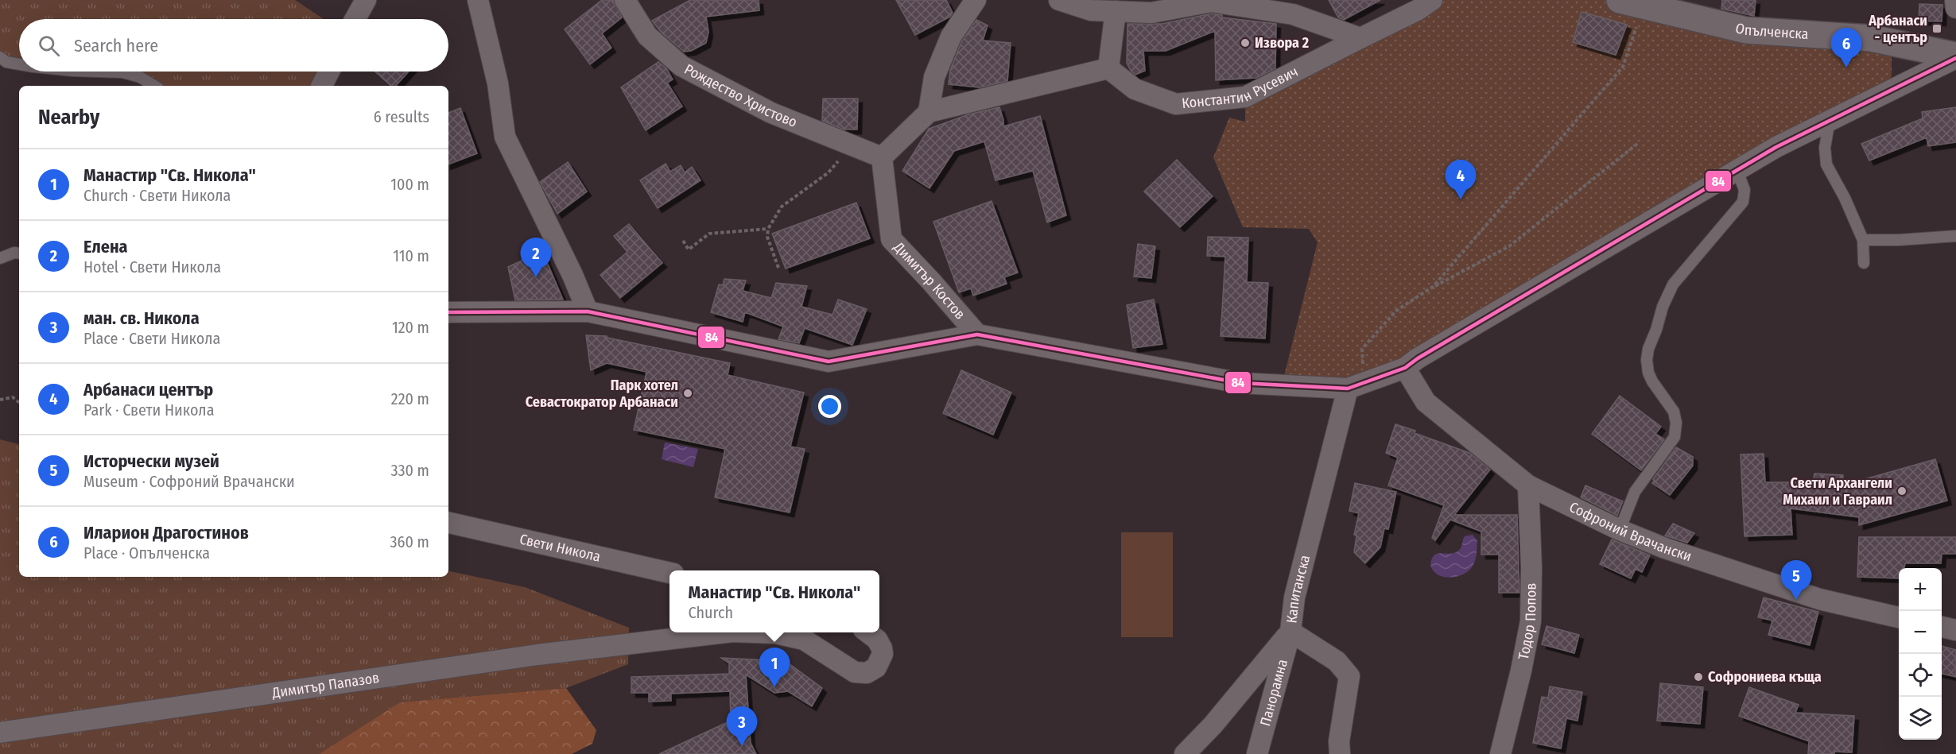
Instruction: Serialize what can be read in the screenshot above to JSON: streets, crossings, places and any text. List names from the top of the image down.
{
  "streets": {
    "street": [
      "Опълченска",
      "Константин Русевич",
      "Рождество Христово",
      "Димитър Костов",
      "Софроний Врачански",
      "Свети Никола",
      "Капитанска",
      "Тодор Попов",
      "Димитър Папазов",
      "Панорамна"
    ]
  },
  "crossings": [
    ["Рождество Христово", "Димитър Костов"],
    ["Софроний Врачански", "Тодор Попов"],
    ["Капитанска", "Панорамна"]
  ],
  "places": {
    "transit": ["Арбанаси - център"],
    "other": [
      "Извора 2",
      "Парк хотел Севастократор Арбанаси",
      "Свети Архангели Михаил и Гавраил",
      "Софрониева къща"
    ]
  },
  "lines": ["transit line 84"],
  "page": {
    "search": "Search here",
    "pins": [
      "6",
      "4",
      "2",
      "5",
      "1",
      "3"
    ],
    "heading": ["Nearby", "6 results"],
    "list": [
      {
        "mark": "1",
        "name": "Манастир \"Св. Никола\"",
        "note": "Church · Свети Никола",
        "value": "100 m"
      },
      {
        "mark": "2",
        "name": "Елена",
        "note": "Hotel · Свети Никола",
        "value": "110 m"
      },
      {
        "mark": "3",
        "name": "ман. св. Никола",
        "note": "Place · Свети Никола",
        "value": "120 m"
      },
      {
        "mark": "4",
        "name": "Арбанаси център",
        "note": "Park · Свети Никола",
        "value": "220 m"
      },
      {
        "mark": "5",
        "name": "Исторчески музей",
        "note": "Museum · Софроний Врачански",
        "value": "330 m"
      },
      {
        "mark": "6",
        "name": "Иларион Драгостинов",
        "note": "Place · Опълченска",
        "value": "360 m"
      }
    ],
    "map_buttons": ["+", "−"],
    "popup": ["Манастир \"Св. Никола\"", "Church"]
  }
}
